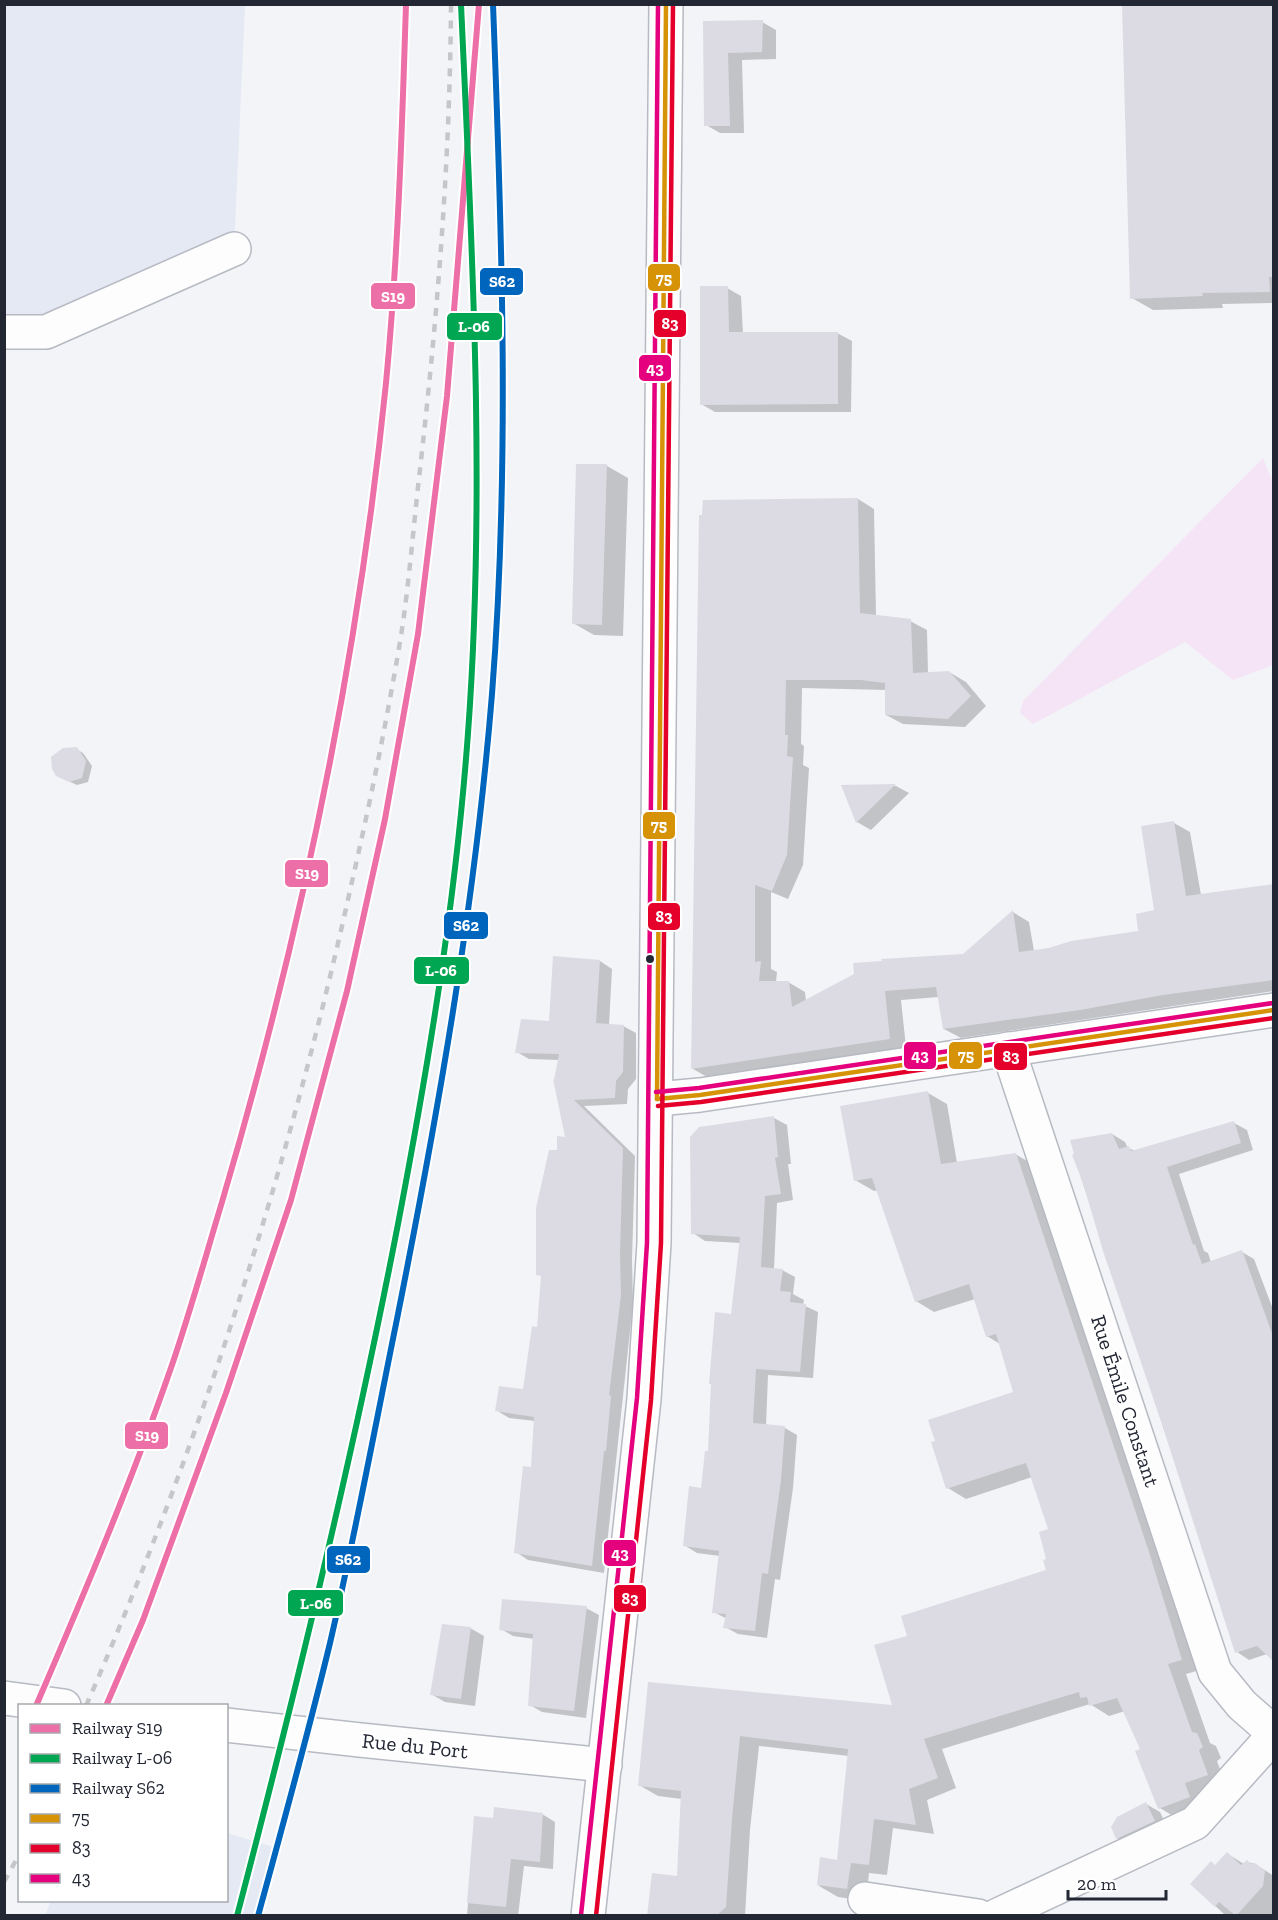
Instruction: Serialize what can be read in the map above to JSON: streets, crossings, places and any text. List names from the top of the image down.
{
  "streets": {
    "main road": ["Rue Émile Constant", "Rue du Port"]
  },
  "lines": [
    "rail line S19",
    "rail line L-06",
    "rail line S62",
    "transit line 75",
    "transit line 83",
    "transit line 43"
  ],
  "legend": [
    "Railway S19",
    "Railway L-06",
    "Railway S62",
    "75",
    "83",
    "43"
  ],
  "scale_bar": "20 m"
}
